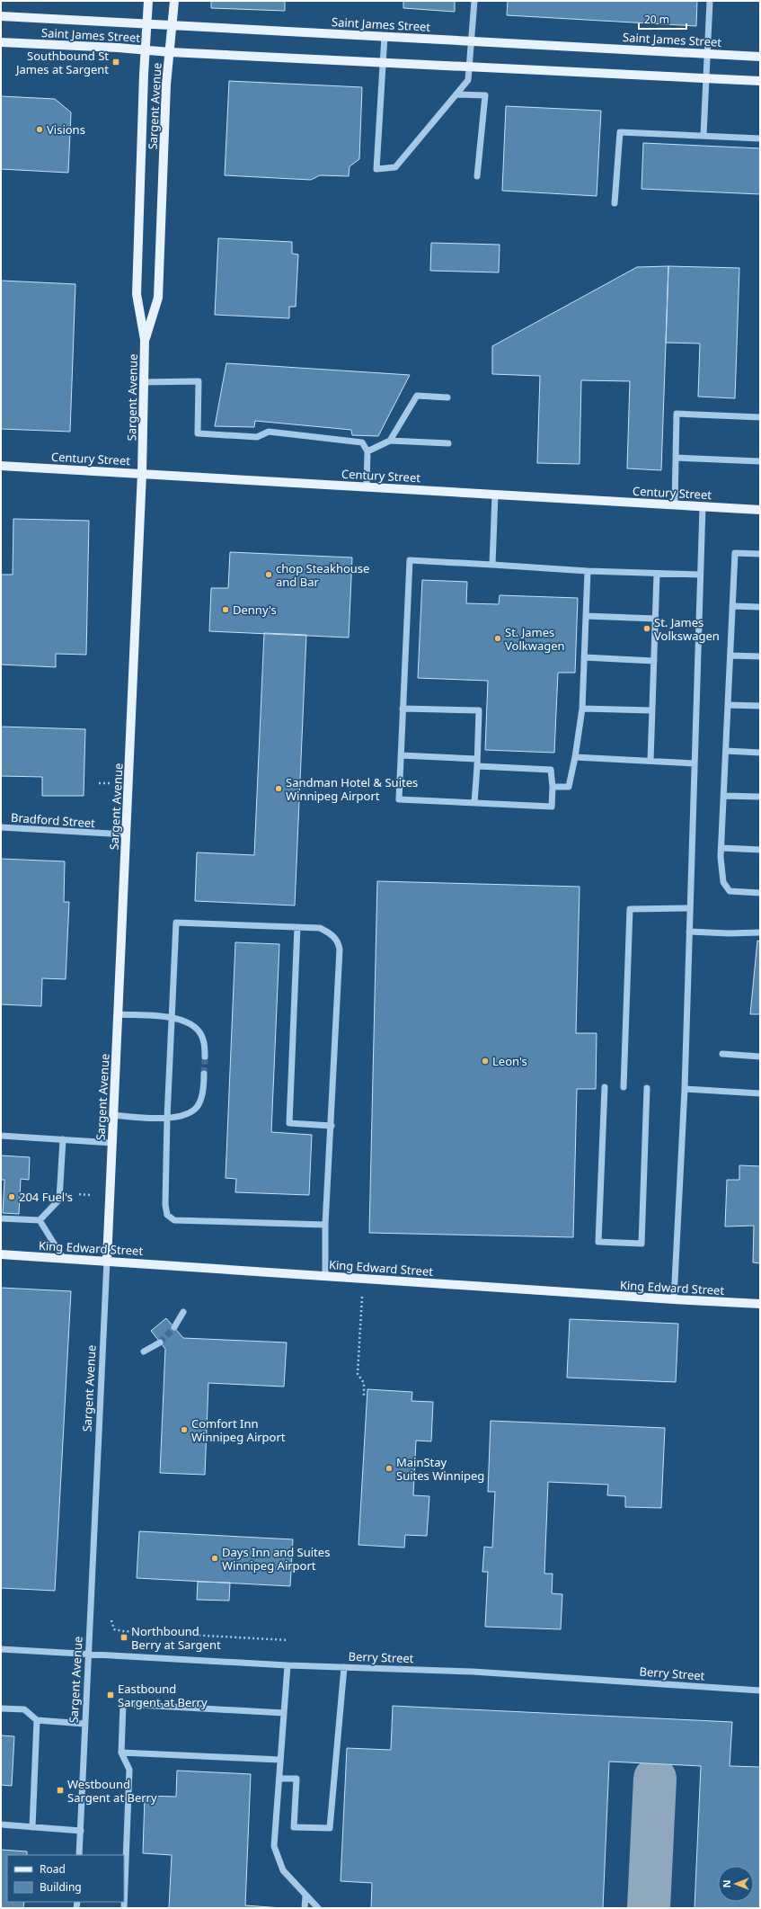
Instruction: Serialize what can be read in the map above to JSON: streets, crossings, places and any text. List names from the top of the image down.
{
  "streets": {
    "main road": [
      "Saint James Street",
      "Sargent Avenue",
      "Century Street",
      "King Edward Street"
    ],
    "street": ["Bradford Street", "Berry Street"]
  },
  "crossings": [
    ["Saint James Street", "Sargent Avenue"],
    ["Sargent Avenue", "Century Street"],
    ["Sargent Avenue", "Bradford Street"],
    ["Sargent Avenue", "King Edward Street"],
    ["Sargent Avenue", "Berry Street"]
  ],
  "places": {
    "transit": [
      "Southbound St James at Sargent",
      "Northbound Berry at Sargent",
      "Eastbound Sargent at Berry",
      "Westbound Sargent at Berry"
    ],
    "other": [
      "Visions",
      "chop Steakhouse and Bar",
      "Denny's",
      "St. James Volkswagen",
      "St. James Volkwagen",
      "Sandman Hotel & Suites Winnipeg Airport",
      "Leon's",
      "204 Fuel's",
      "Comfort Inn Winnipeg Airport",
      "MainStay Suites Winnipeg",
      "Days Inn and Suites Winnipeg Airport"
    ]
  },
  "legend": ["Road", "Building"],
  "scale_bar": "20 m",
  "north": "left"
}
